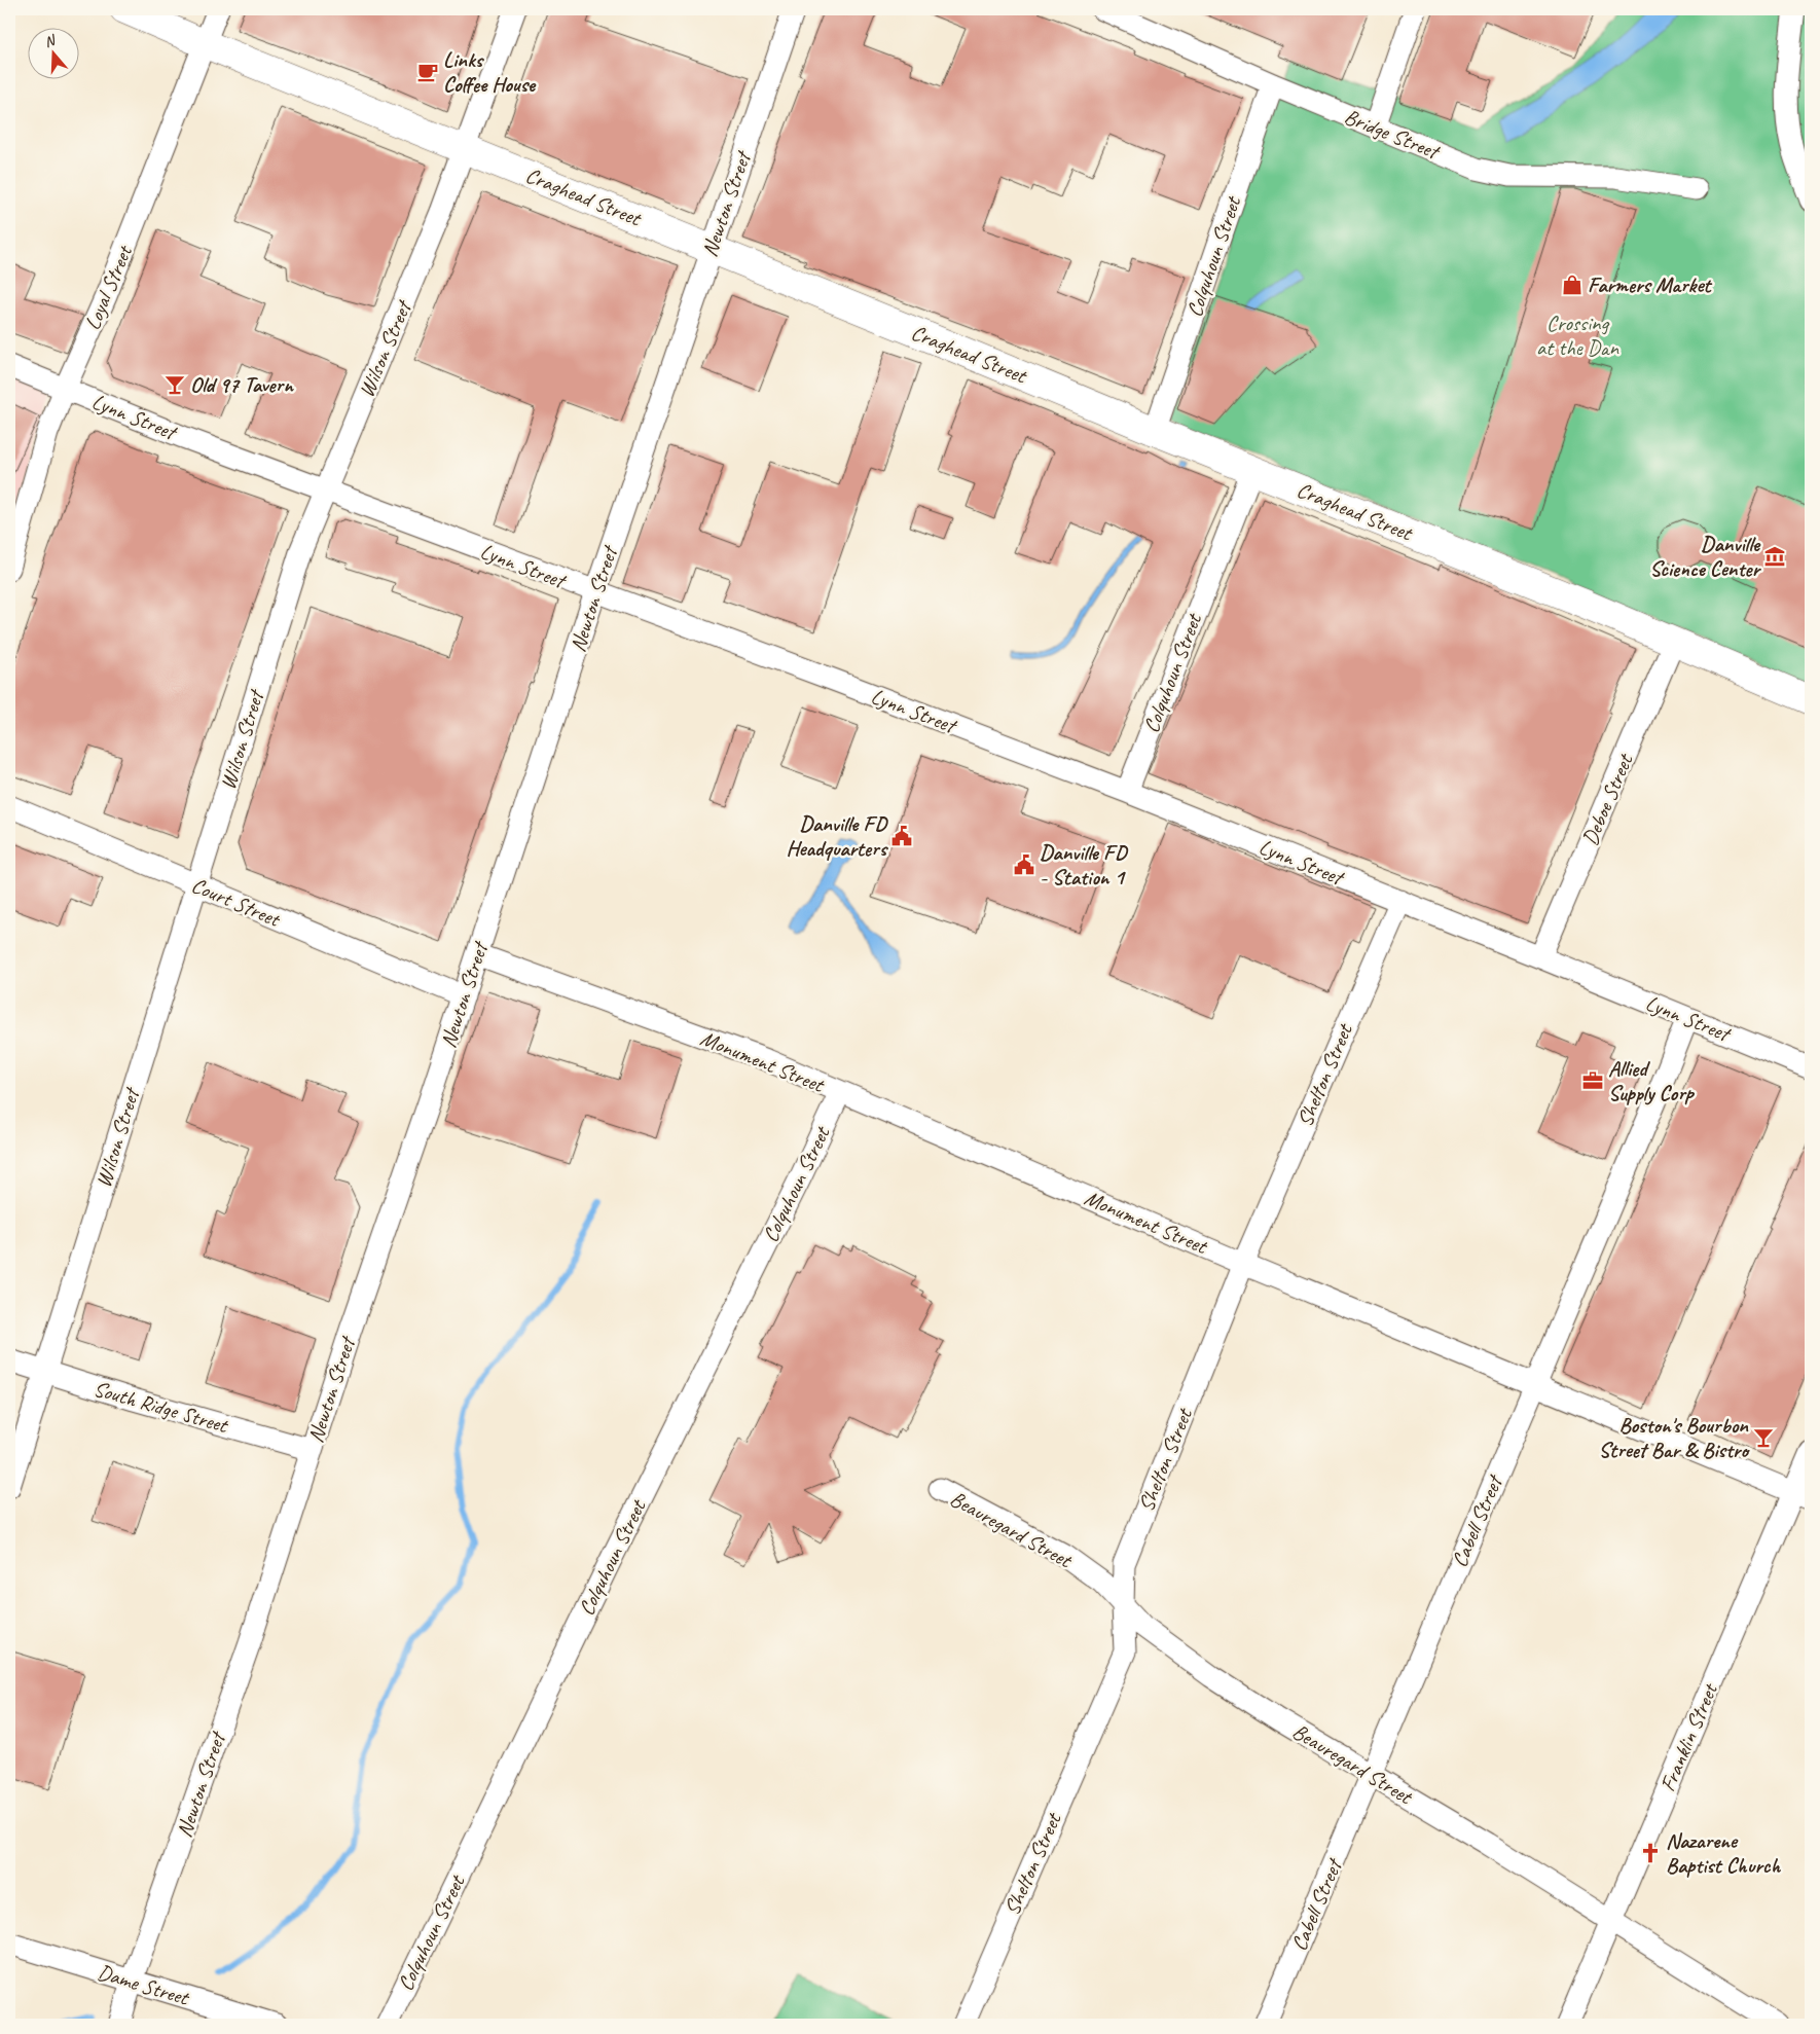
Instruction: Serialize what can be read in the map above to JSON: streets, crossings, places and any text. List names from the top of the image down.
{
  "streets": {
    "main road": ["Craghead Street"],
    "street": [
      "Bridge Street",
      "Newton Street",
      "Colquhoun Street",
      "Loyal Street",
      "Wilson Street",
      "Lynn Street",
      "Deboe Street",
      "Court Street",
      "Monument Street",
      "Shelton Street",
      "South Ridge Street",
      "Cabell Street",
      "Beauregard Street",
      "Franklin Street",
      "Dame Street"
    ]
  },
  "crossings": [
    ["Bridge Street", "Colquhoun Street"],
    ["Craghead Street", "Newton Street"],
    ["Craghead Street", "Colquhoun Street"],
    ["Craghead Street", "Loyal Street"],
    ["Craghead Street", "Wilson Street"],
    ["Craghead Street", "Deboe Street"],
    ["Newton Street", "Lynn Street"],
    ["Newton Street", "Court Street"],
    ["Newton Street", "Monument Street"],
    ["Newton Street", "South Ridge Street"],
    ["Newton Street", "Dame Street"],
    ["Colquhoun Street", "Lynn Street"],
    ["Colquhoun Street", "Monument Street"],
    ["Loyal Street", "Lynn Street"],
    ["Wilson Street", "Lynn Street"],
    ["Wilson Street", "Court Street"],
    ["Wilson Street", "South Ridge Street"],
    ["Lynn Street", "Deboe Street"],
    ["Lynn Street", "Shelton Street"],
    ["Lynn Street", "Cabell Street"],
    ["Monument Street", "Shelton Street"],
    ["Monument Street", "Cabell Street"],
    ["Monument Street", "Franklin Street"],
    ["Shelton Street", "Beauregard Street"],
    ["Cabell Street", "Beauregard Street"],
    ["Beauregard Street", "Franklin Street"]
  ],
  "parks": ["Crossing at the Dan"],
  "places": {
    "cafe": ["Links Coffee House"],
    "shop": ["Farmers Market"],
    "bar": ["Old 97 Tavern", "Boston's Bourbon Street Bar & Bistro"],
    "museum": ["Danville Science Center"],
    "public building": ["Danville FD Headquarters", "Danville FD - Station 1"],
    "office": ["Allied Supply Corp"],
    "church": ["Nazarene Baptist Church"]
  },
  "north": "top"
}
